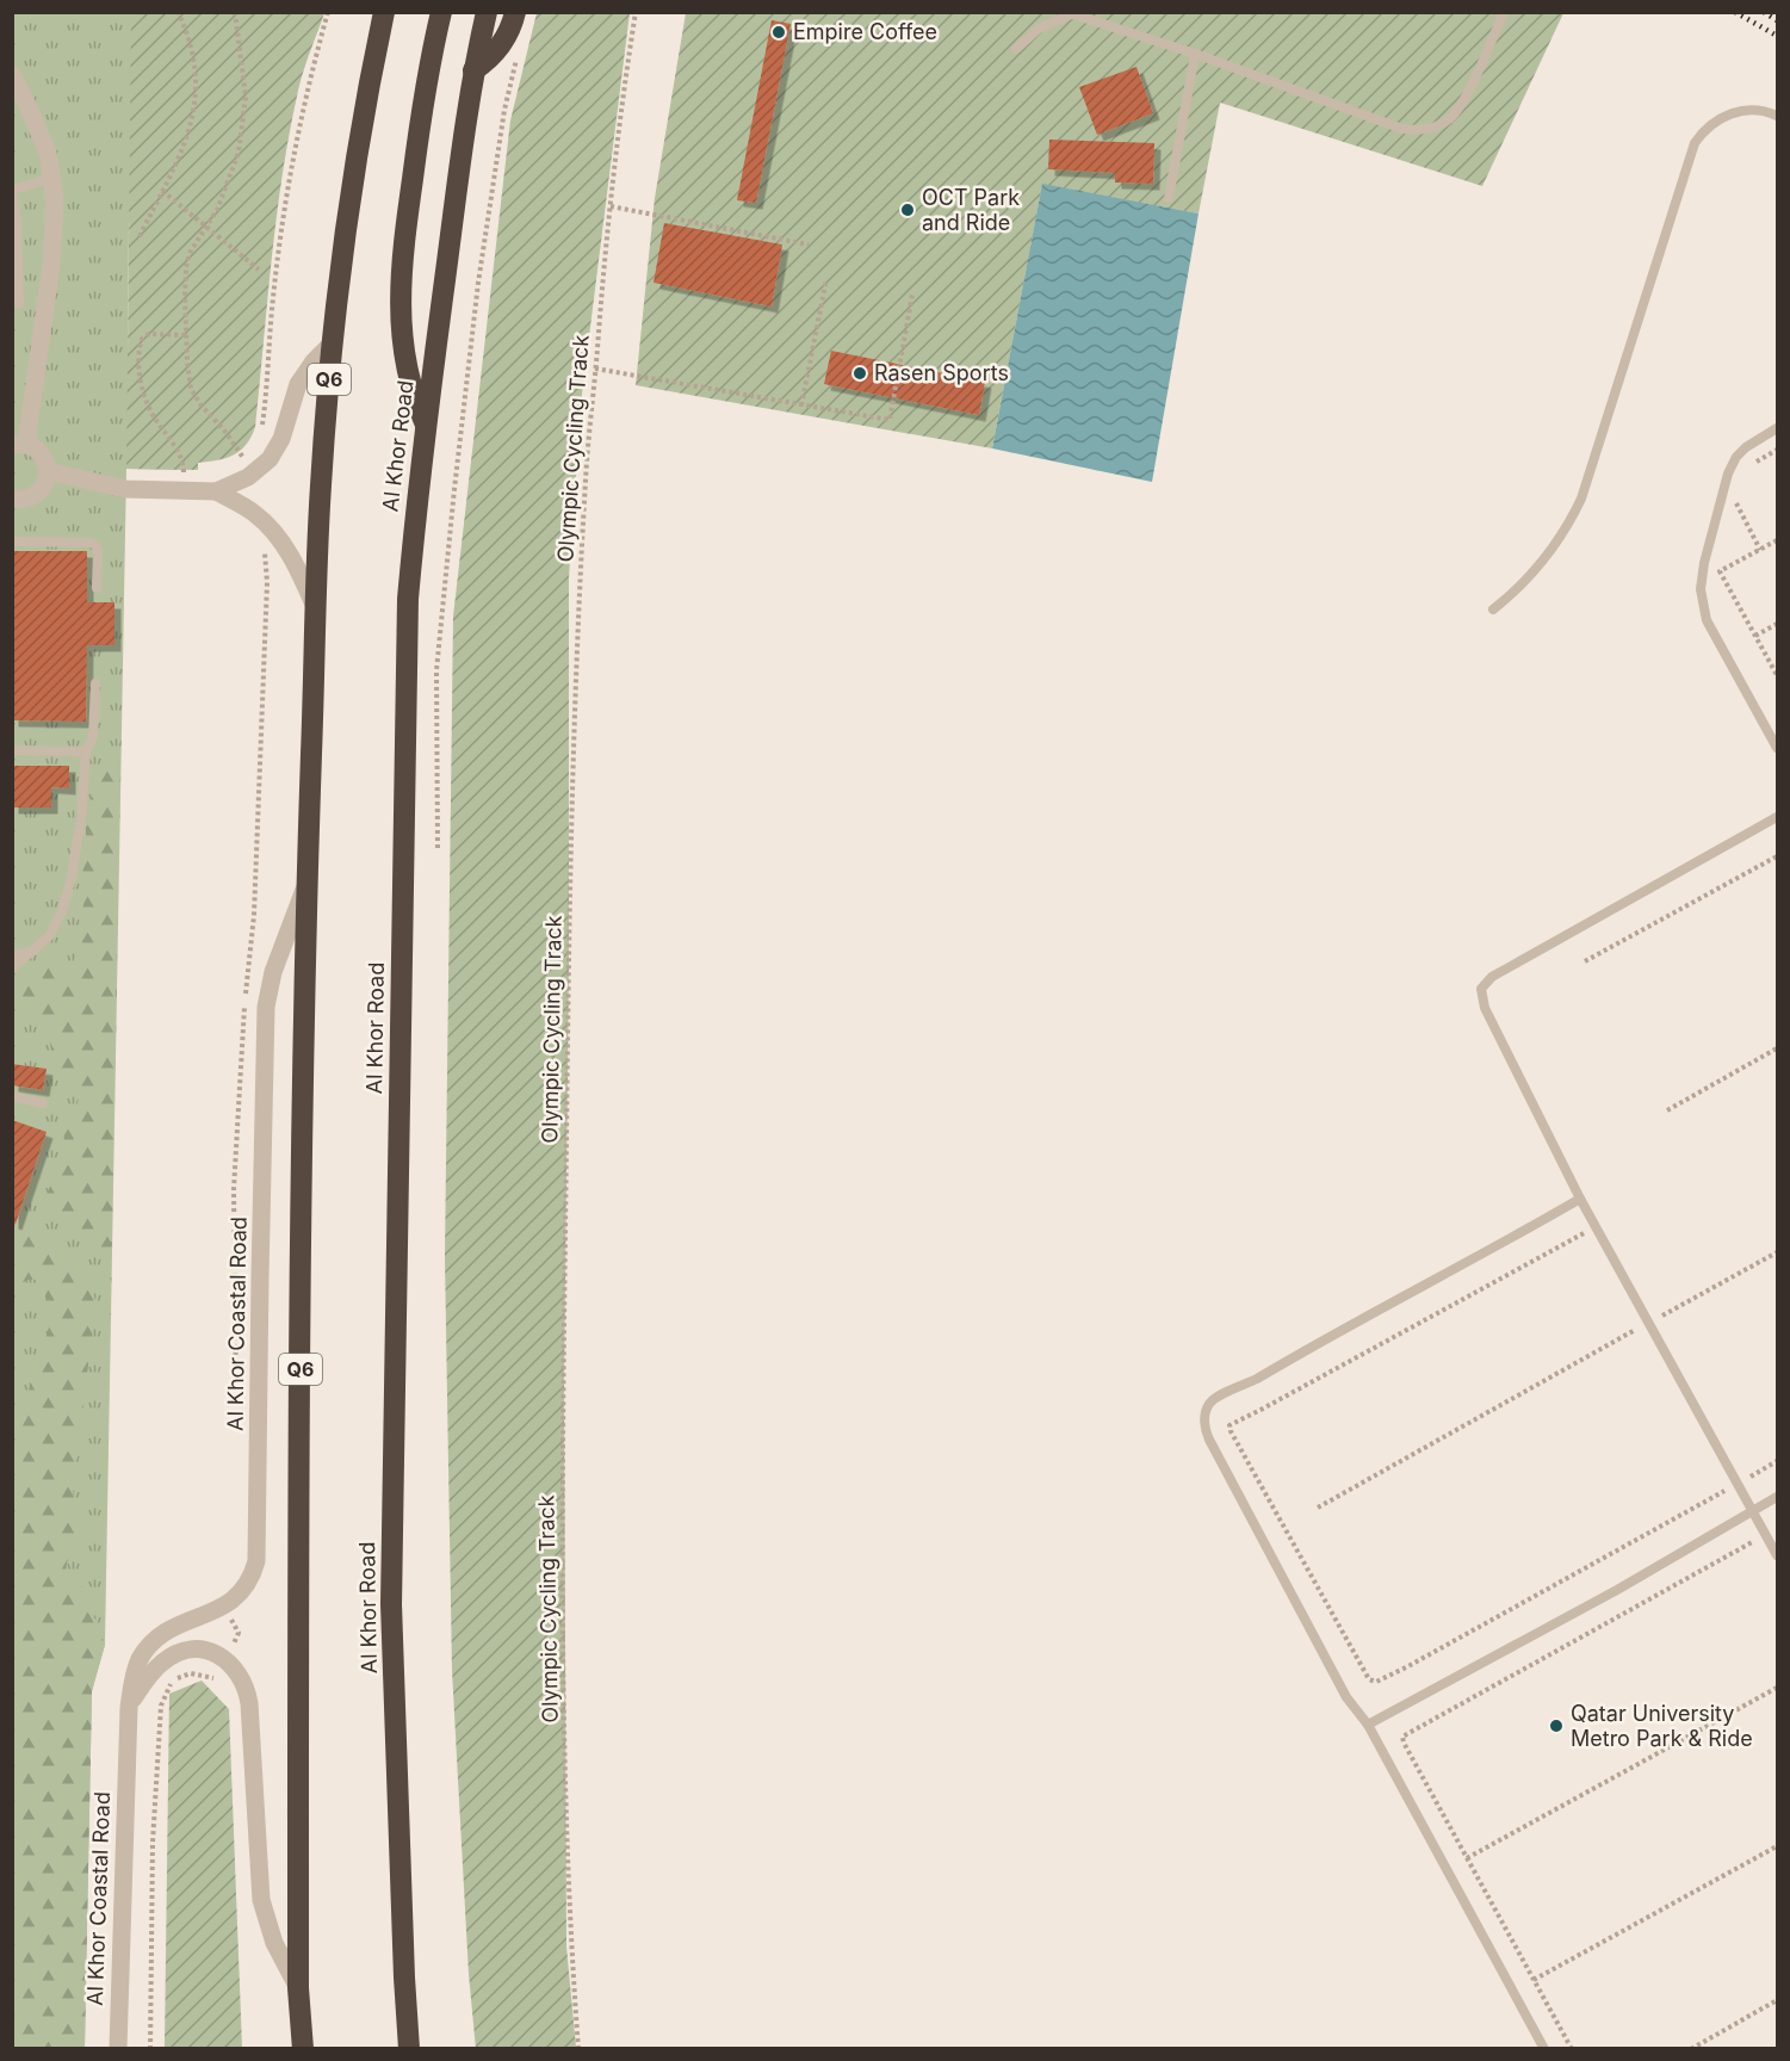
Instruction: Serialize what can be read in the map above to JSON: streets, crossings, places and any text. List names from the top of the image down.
{
  "streets": {
    "highway": ["Q6", "Al Khor Road"],
    "street": ["Al Khor Coastal Road"],
    "path": ["Olympic Cycling Track"]
  },
  "crossings": [
    ["Q6", "Al Khor Coastal Road"]
  ],
  "places": [
    "Empire Coffee",
    "OCT Park and Ride",
    "Rasen Sports",
    "Qatar University Metro Park & Ride"
  ]
}
